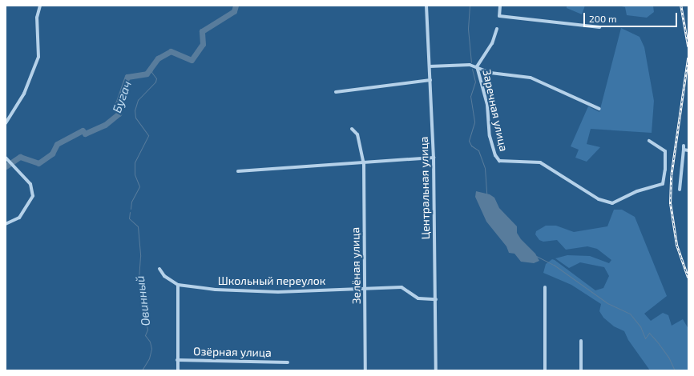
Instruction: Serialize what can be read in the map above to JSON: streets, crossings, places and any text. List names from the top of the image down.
{
  "streets": {
    "street": [
      "Заречная улица",
      "Центральная улица",
      "Зелёная улица",
      "Школьный переулок",
      "Озёрная улица"
    ]
  },
  "crossings": [
    ["Центральная улица", "Школьный переулок"],
    ["Зелёная улица", "Школьный переулок"]
  ],
  "water": ["Бугач", "Овинный"],
  "scale_bar": "200 m"
}
